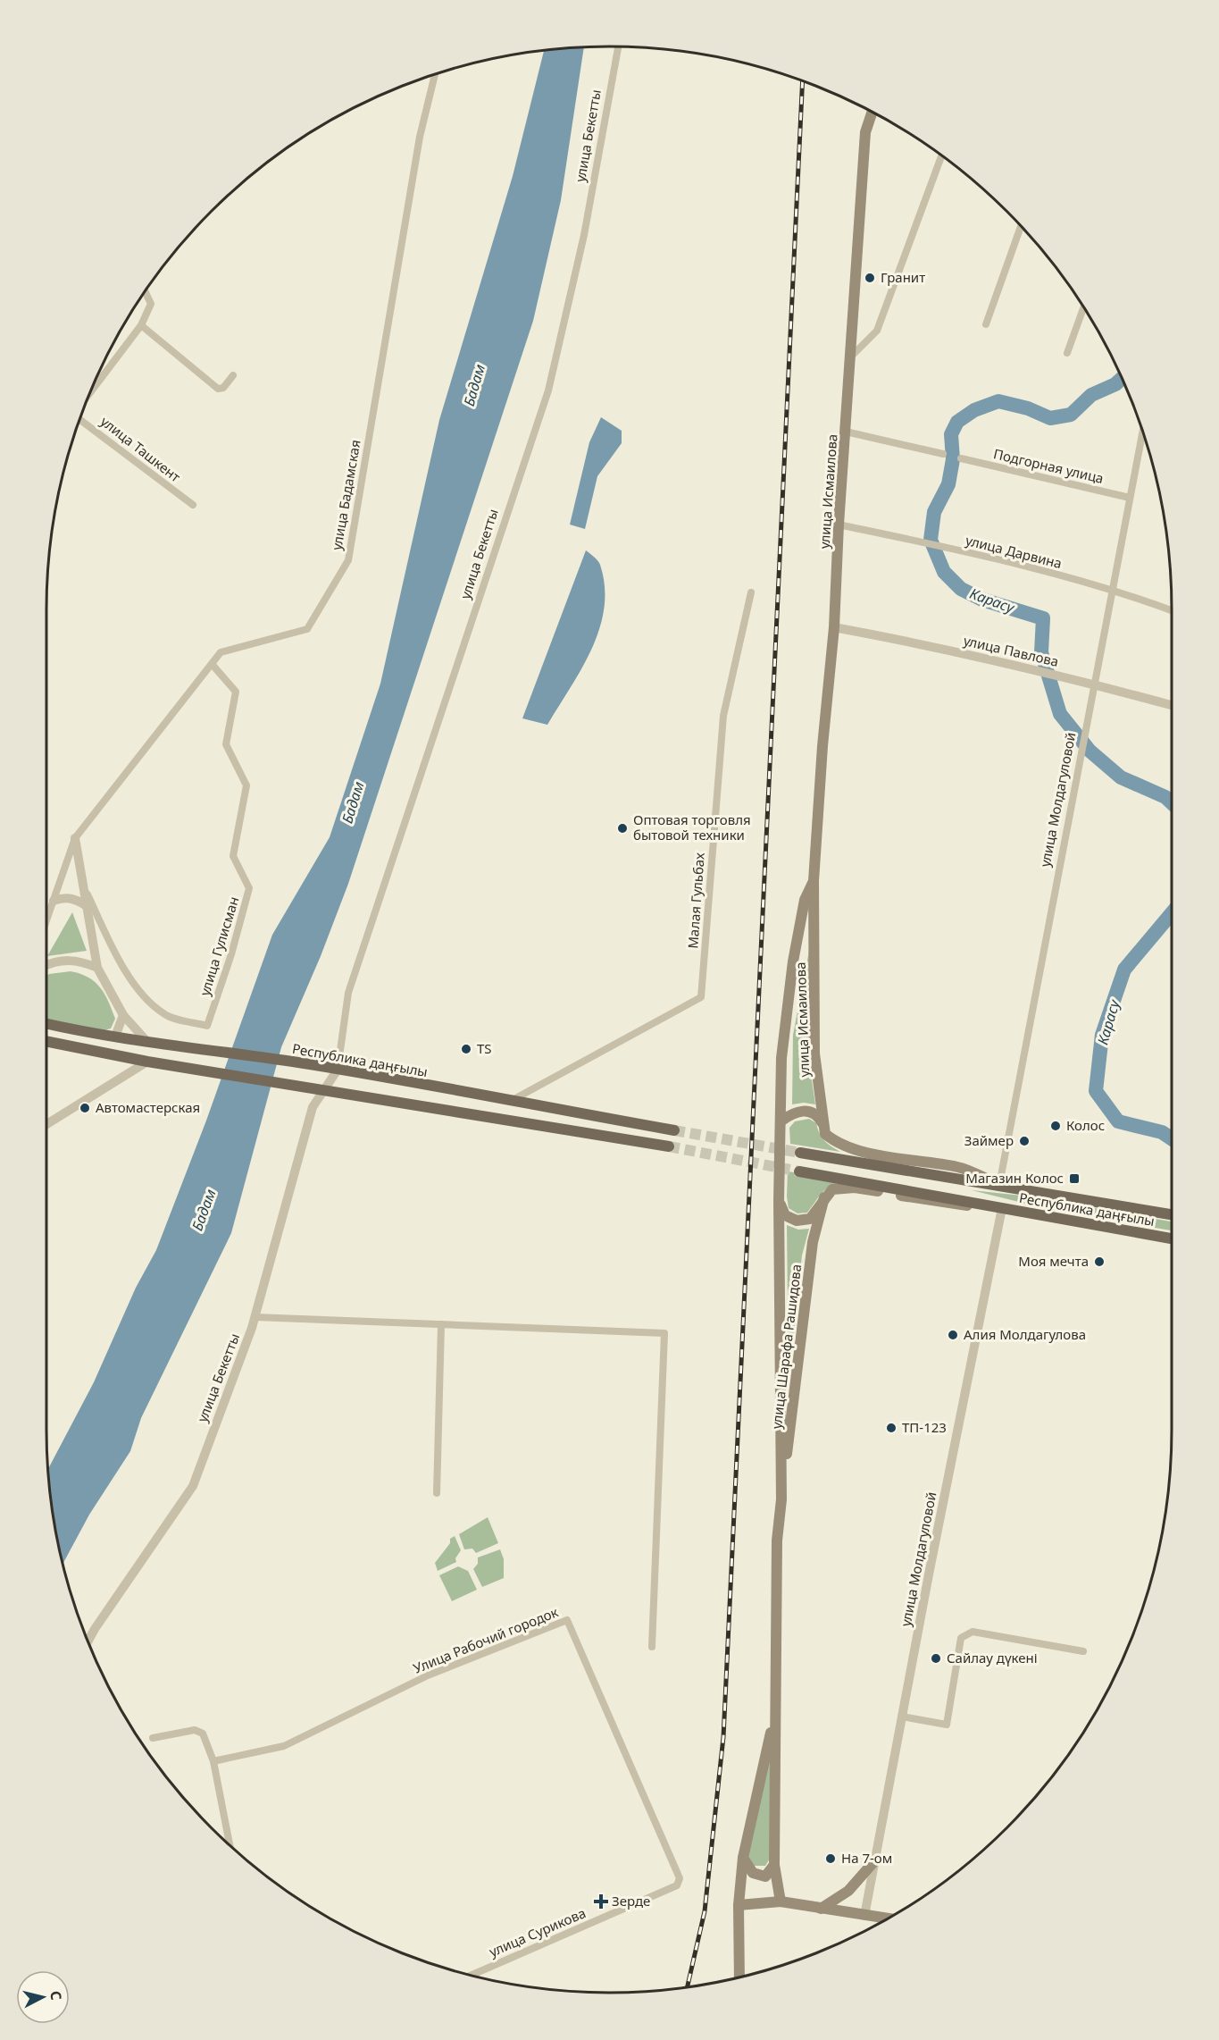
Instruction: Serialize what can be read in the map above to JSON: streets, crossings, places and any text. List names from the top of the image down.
{
  "streets": {
    "main road": ["улица Исмаилова", "Республика даңғылы", "улица Шарафа Рашидова"],
    "street": [
      "улица Бекетты",
      "улица Ташкент",
      "Подгорная улица",
      "улица Бадамская",
      "улица Дарвина",
      "улица Павлова",
      "улица Молдагуловой",
      "Малая Гульбах",
      "улица Гулисман",
      "Улица Рабочий городок",
      "улица Сурикова"
    ]
  },
  "crossings": [
    ["улица Бекетты", "Республика даңғылы"],
    ["Подгорная улица", "улица Молдагуловой"],
    ["улица Исмаилова", "улица Дарвина"],
    ["улица Исмаилова", "улица Павлова"],
    ["улица Исмаилова", "улица Шарафа Рашидова"],
    ["улица Бадамская", "улица Гулисман"],
    ["улица Дарвина", "улица Молдагуловой"],
    ["улица Павлова", "улица Молдагуловой"],
    ["улица Молдагуловой", "Республика даңғылы"],
    ["Малая Гульбах", "Республика даңғылы"],
    ["Улица Рабочий городок", "улица Сурикова"]
  ],
  "water": ["Бадам", "Карасу"],
  "places": {
    "other": [
      "Гранит",
      "Оптовая торговля бытовой техники",
      "TS",
      "Автомастерская",
      "Колос",
      "Займер",
      "Моя мечта",
      "Алия Молдагулова",
      "ТП-123",
      "Сайлау дүкені",
      "На 7-ом"
    ],
    "transit": ["Магазин Колос"],
    "health": ["Зерде"]
  },
  "north": "right"
}
